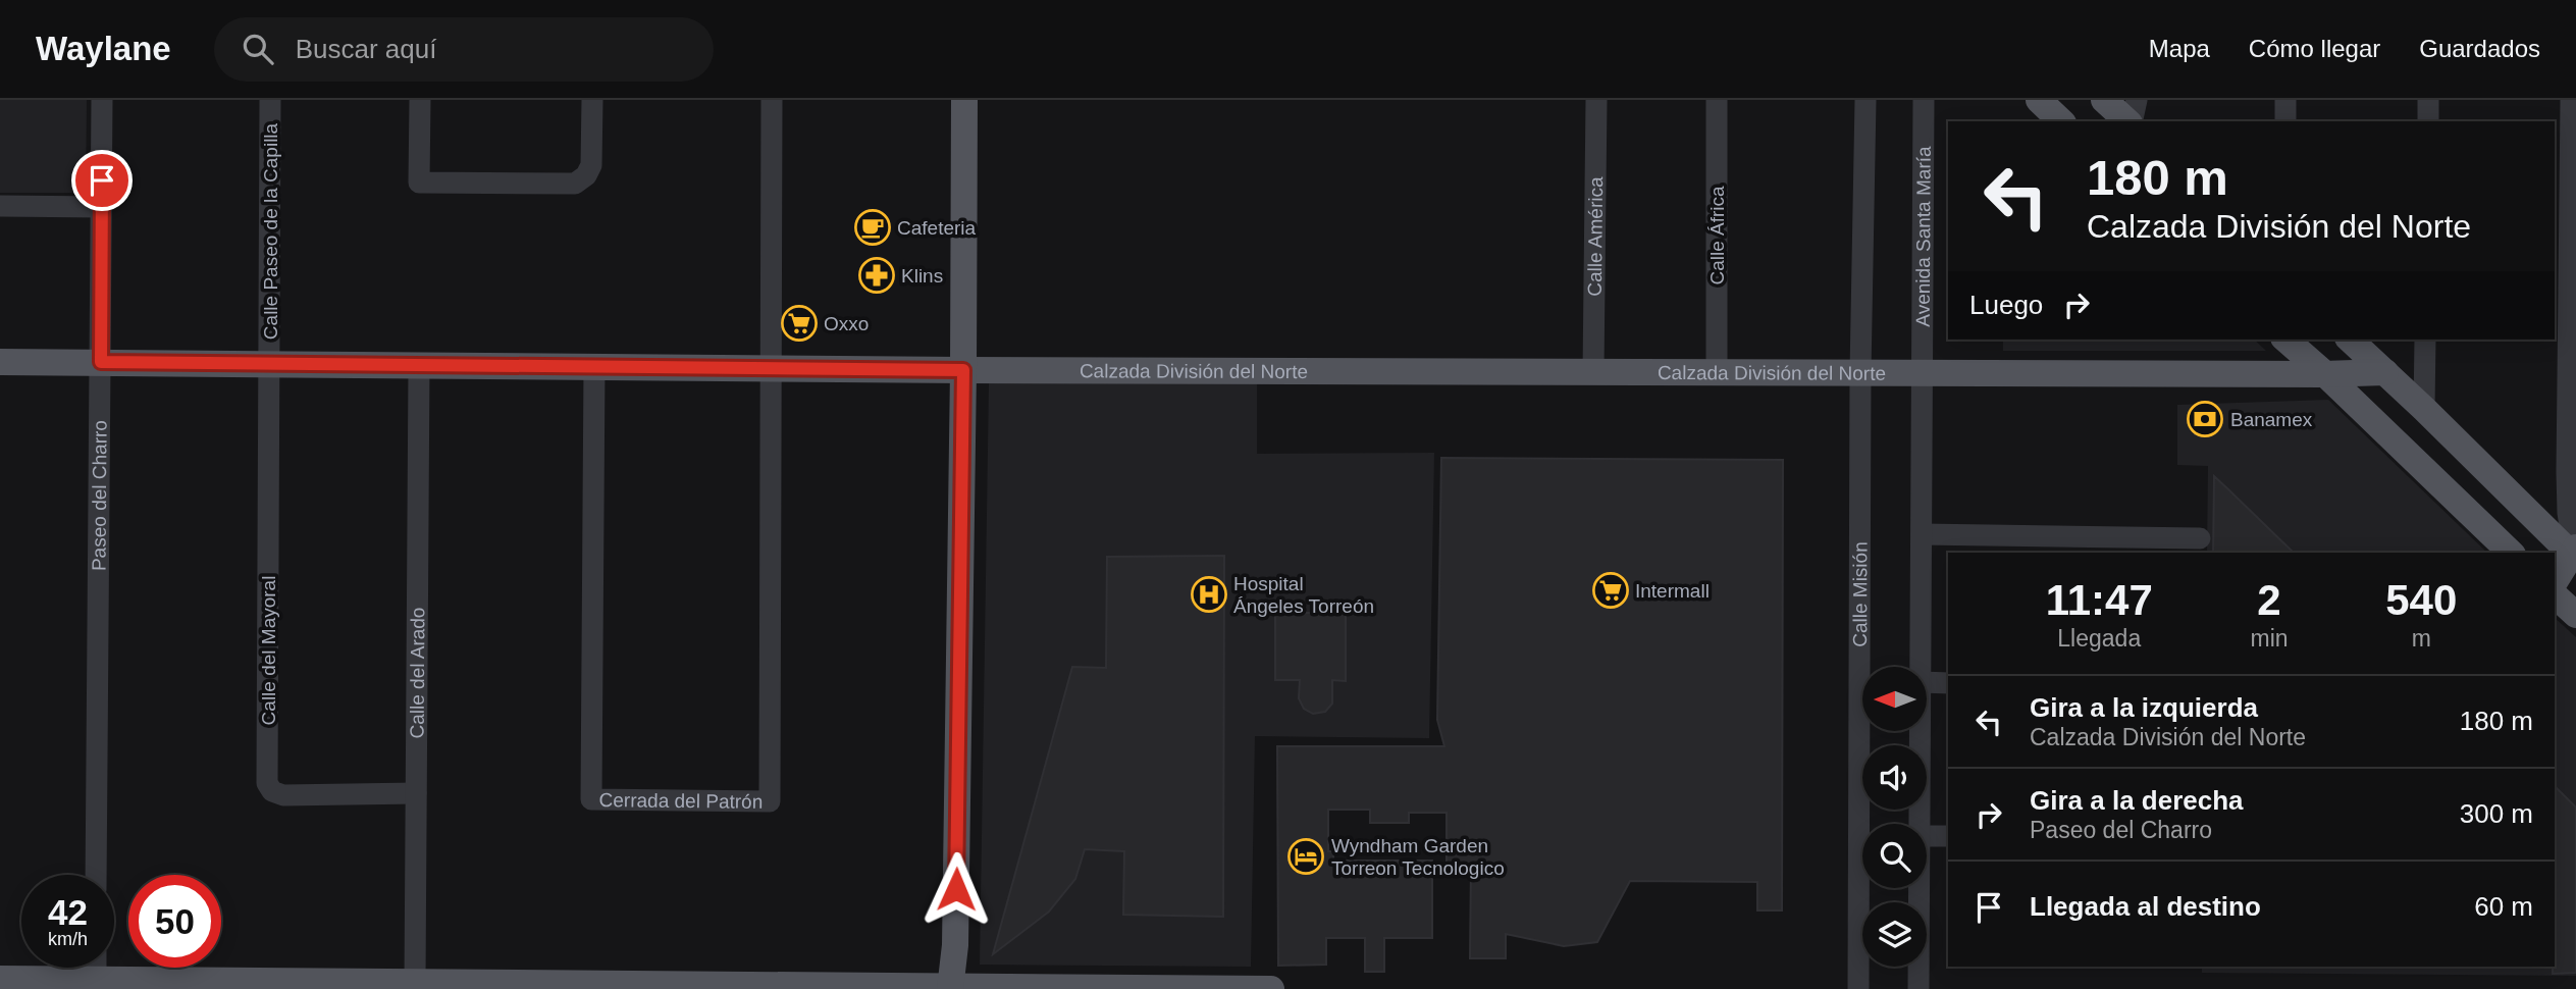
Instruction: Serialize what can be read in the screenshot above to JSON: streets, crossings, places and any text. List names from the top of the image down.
{
  "streets": {
    "main road": ["Calzada División del Norte"],
    "street": [
      "Calle Paseo de la Capilla",
      "Calle América",
      "Calle África",
      "Avenida Santa María",
      "Paseo del Charro",
      "Calle Misión",
      "Calle del Mayoral",
      "Calle del Arado",
      "Cerrada del Patrón"
    ]
  },
  "crossings": [
    ["Calle Paseo de la Capilla", "Calzada División del Norte"],
    ["Calle Paseo de la Capilla", "Calle del Mayoral"],
    ["Calle América", "Calzada División del Norte"],
    ["Calle África", "Calzada División del Norte"],
    ["Avenida Santa María", "Calzada División del Norte"],
    ["Calzada División del Norte", "Paseo del Charro"],
    ["Calzada División del Norte", "Calle Misión"],
    ["Calzada División del Norte", "Calle del Mayoral"],
    ["Calzada División del Norte", "Calle del Arado"],
    ["Calzada División del Norte", "Cerrada del Patrón"],
    ["Calle del Mayoral", "Calle del Arado"]
  ],
  "places": {
    "cafe": ["Cafeteria"],
    "pharmacy": ["Klins"],
    "supermarket": ["Oxxo", "Intermall"],
    "bank": ["Banamex"],
    "hospital": ["Hospital Ángeles Torreón"],
    "hotel": ["Wyndham Garden Torreon Tecnologico"]
  },
  "north": "left",
  "page": {
    "header": "Waylane",
    "search": "Buscar aquí",
    "nav": ["Mapa", "Cómo llegar", "Guardados"],
    "turn": ["180 m", "Calzada División del Norte"],
    "then": "Luego",
    "eta": [
      "11:47",
      "Llegada",
      "2",
      "min",
      "540",
      "m"
    ],
    "list": [
      {
        "name": "Gira a la izquierda",
        "note": "Calzada División del Norte",
        "value": "180 m"
      },
      {
        "name": "Gira a la derecha",
        "note": "Paseo del Charro",
        "value": "300 m"
      },
      {
        "name": "Llegada al destino",
        "value": "60 m"
      }
    ],
    "speed": "42 km/h",
    "limit": "50"
  }
}
